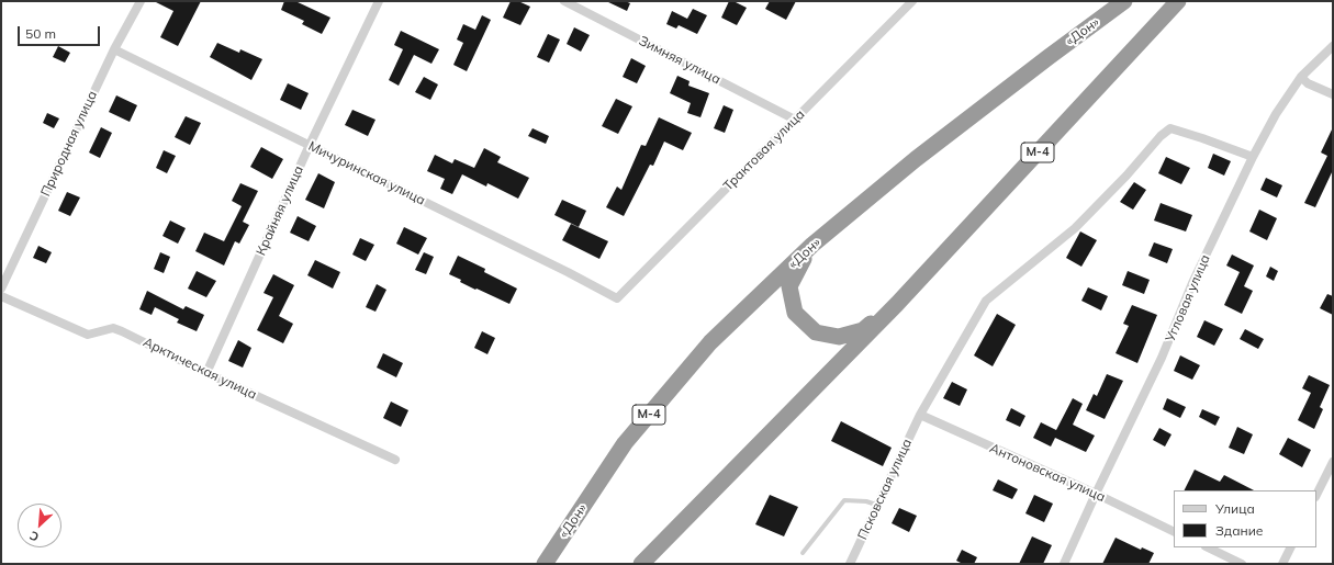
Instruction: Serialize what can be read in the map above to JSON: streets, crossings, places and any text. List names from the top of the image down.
{
  "streets": {
    "highway": ["«Дон»", "М-4"],
    "street": [
      "Зимняя улица",
      "Природная улица",
      "Трактовая улица",
      "Мичуринская улица",
      "Крайняя улица",
      "Угловая улица",
      "Арктическая улица",
      "Антоновская улица",
      "Псковская улица"
    ]
  },
  "crossings": [
    ["«Дон»", "М-4"],
    ["Зимняя улица", "Трактовая улица"],
    ["Природная улица", "Мичуринская улица"],
    ["Трактовая улица", "Мичуринская улица"],
    ["Мичуринская улица", "Крайняя улица"],
    ["Крайняя улица", "Арктическая улица"],
    ["Угловая улица", "Антоновская улица"],
    ["Угловая улица", "Псковская улица"],
    ["Антоновская улица", "Псковская улица"]
  ],
  "legend": ["Улица", "Здание"],
  "scale_bar": "50 m",
  "north": "bottom left"
}
